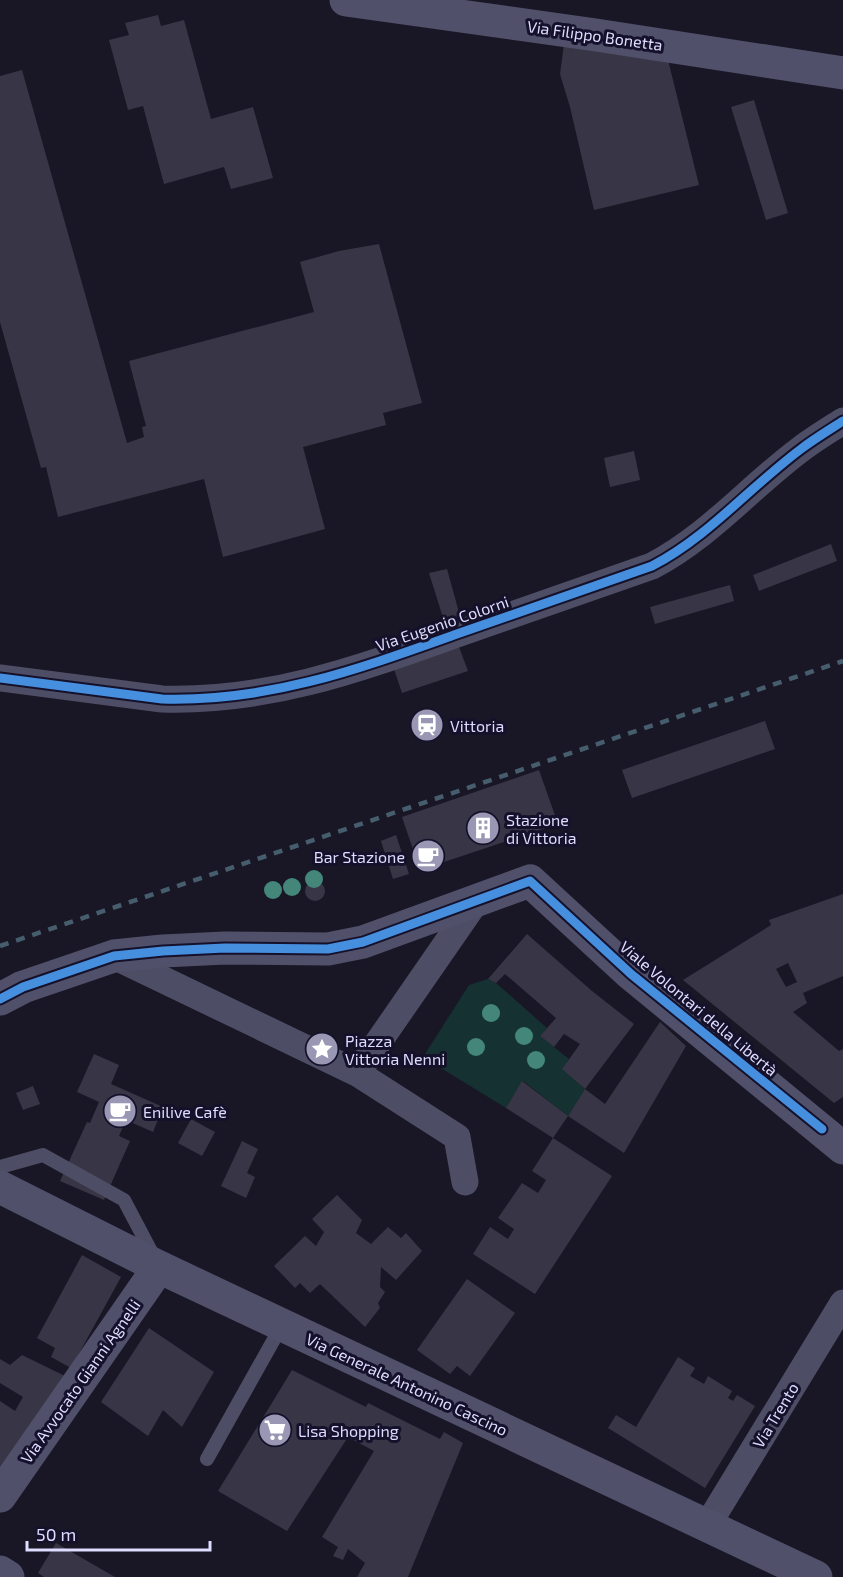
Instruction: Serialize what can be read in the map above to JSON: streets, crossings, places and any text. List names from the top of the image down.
{
  "streets": {
    "street": [
      "Via Filippo Bonetta",
      "Via Eugenio Colorni",
      "Viale Volontari della Libertà",
      "Via Avvocato Gianni Agnelli",
      "Via Generale Antonino Cascino",
      "Via Trento"
    ]
  },
  "crossings": [
    ["Via Avvocato Gianni Agnelli", "Via Generale Antonino Cascino"],
    ["Via Generale Antonino Cascino", "Via Trento"]
  ],
  "places": {
    "station": ["Vittoria"],
    "building": ["Stazione di Vittoria"],
    "cafe": ["Bar Stazione", "Enilive Cafè"],
    "place": ["Piazza Vittoria Nenni"],
    "supermarket": ["Lisa Shopping"]
  },
  "scale_bar": "50 m"
}
